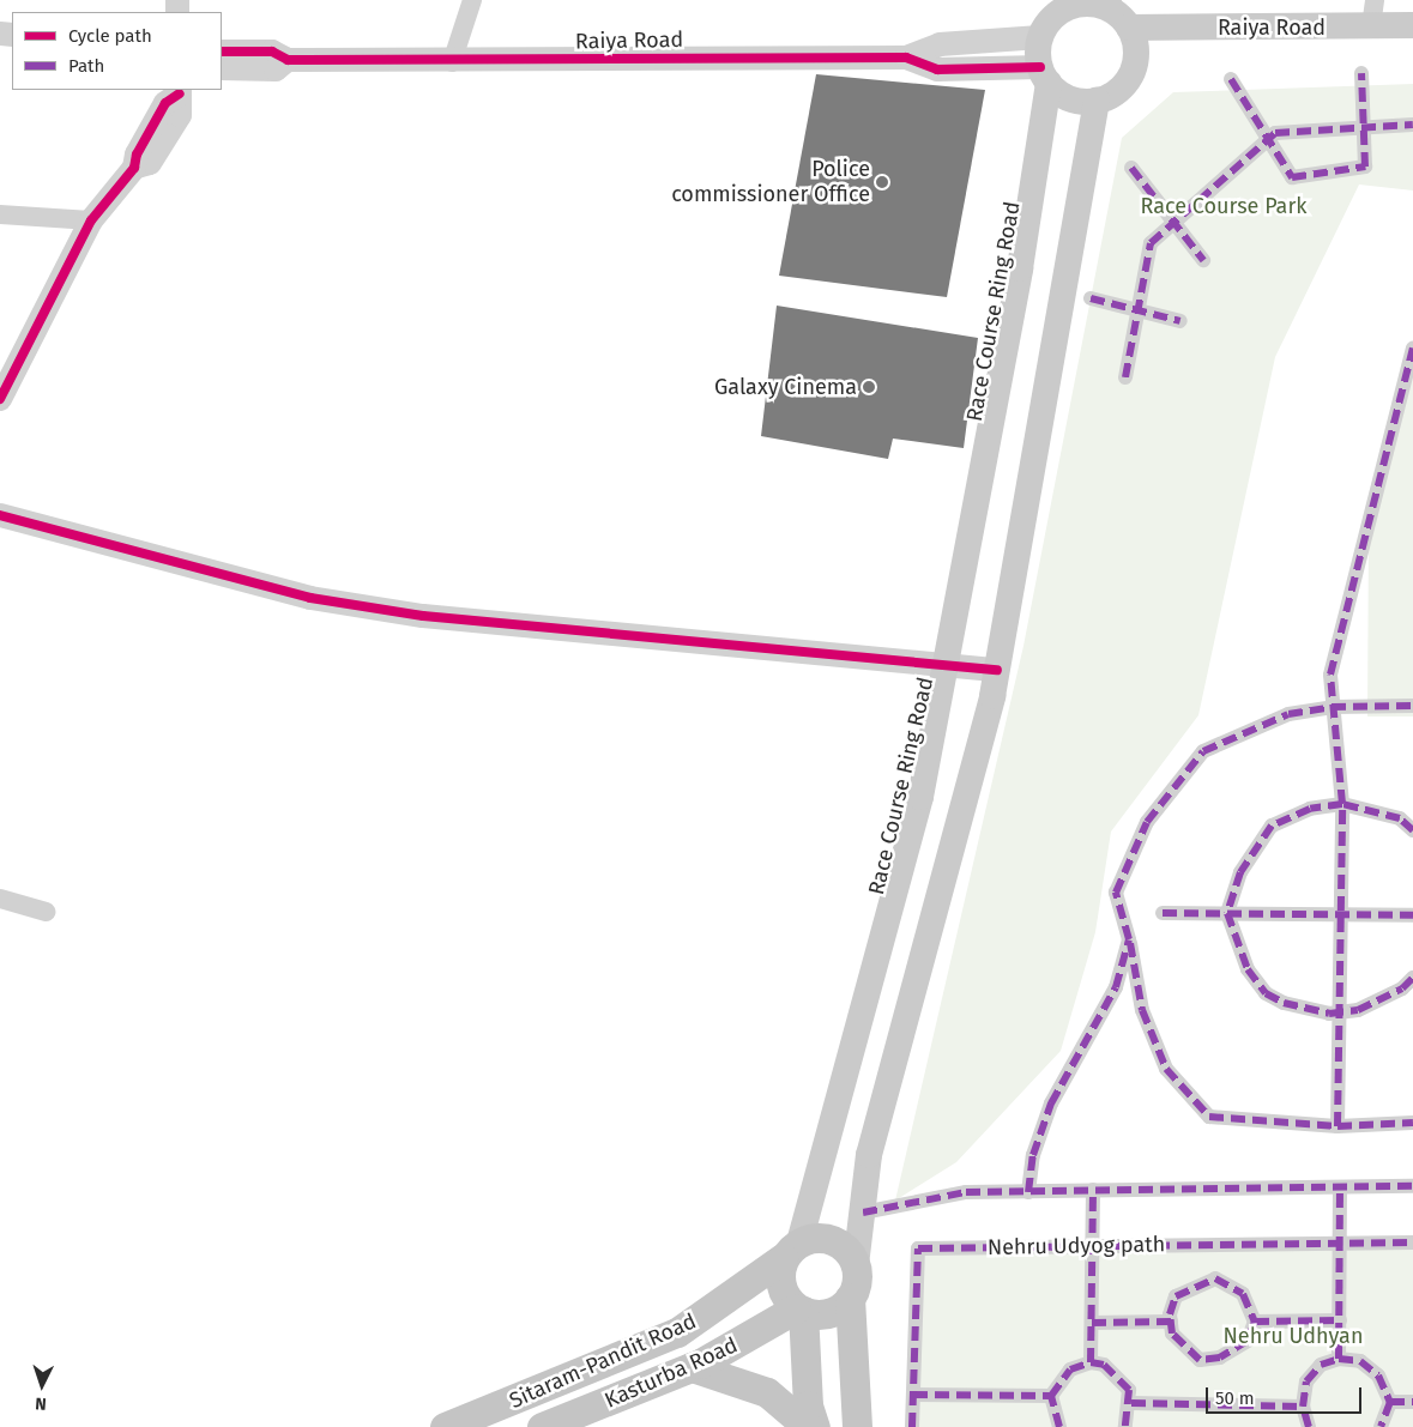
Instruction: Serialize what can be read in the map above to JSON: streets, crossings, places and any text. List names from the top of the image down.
{
  "streets": {
    "main road": [
      "Raiya Road",
      "Race Course Ring Road",
      "Sitaram-Pandit Road",
      "Kasturba Road"
    ],
    "street": ["Nehru Udyog path"]
  },
  "crossings": [
    ["Raiya Road", "Race Course Ring Road"],
    ["Race Course Ring Road", "Sitaram-Pandit Road"],
    ["Race Course Ring Road", "Kasturba Road"],
    ["Sitaram-Pandit Road", "Kasturba Road"]
  ],
  "parks": ["Race Course Park", "Nehru Udhyan"],
  "places": ["Police commissioner Office", "Galaxy Cinema"],
  "legend": ["Cycle path", "Path"],
  "scale_bar": "50 m",
  "north": "bottom"
}
